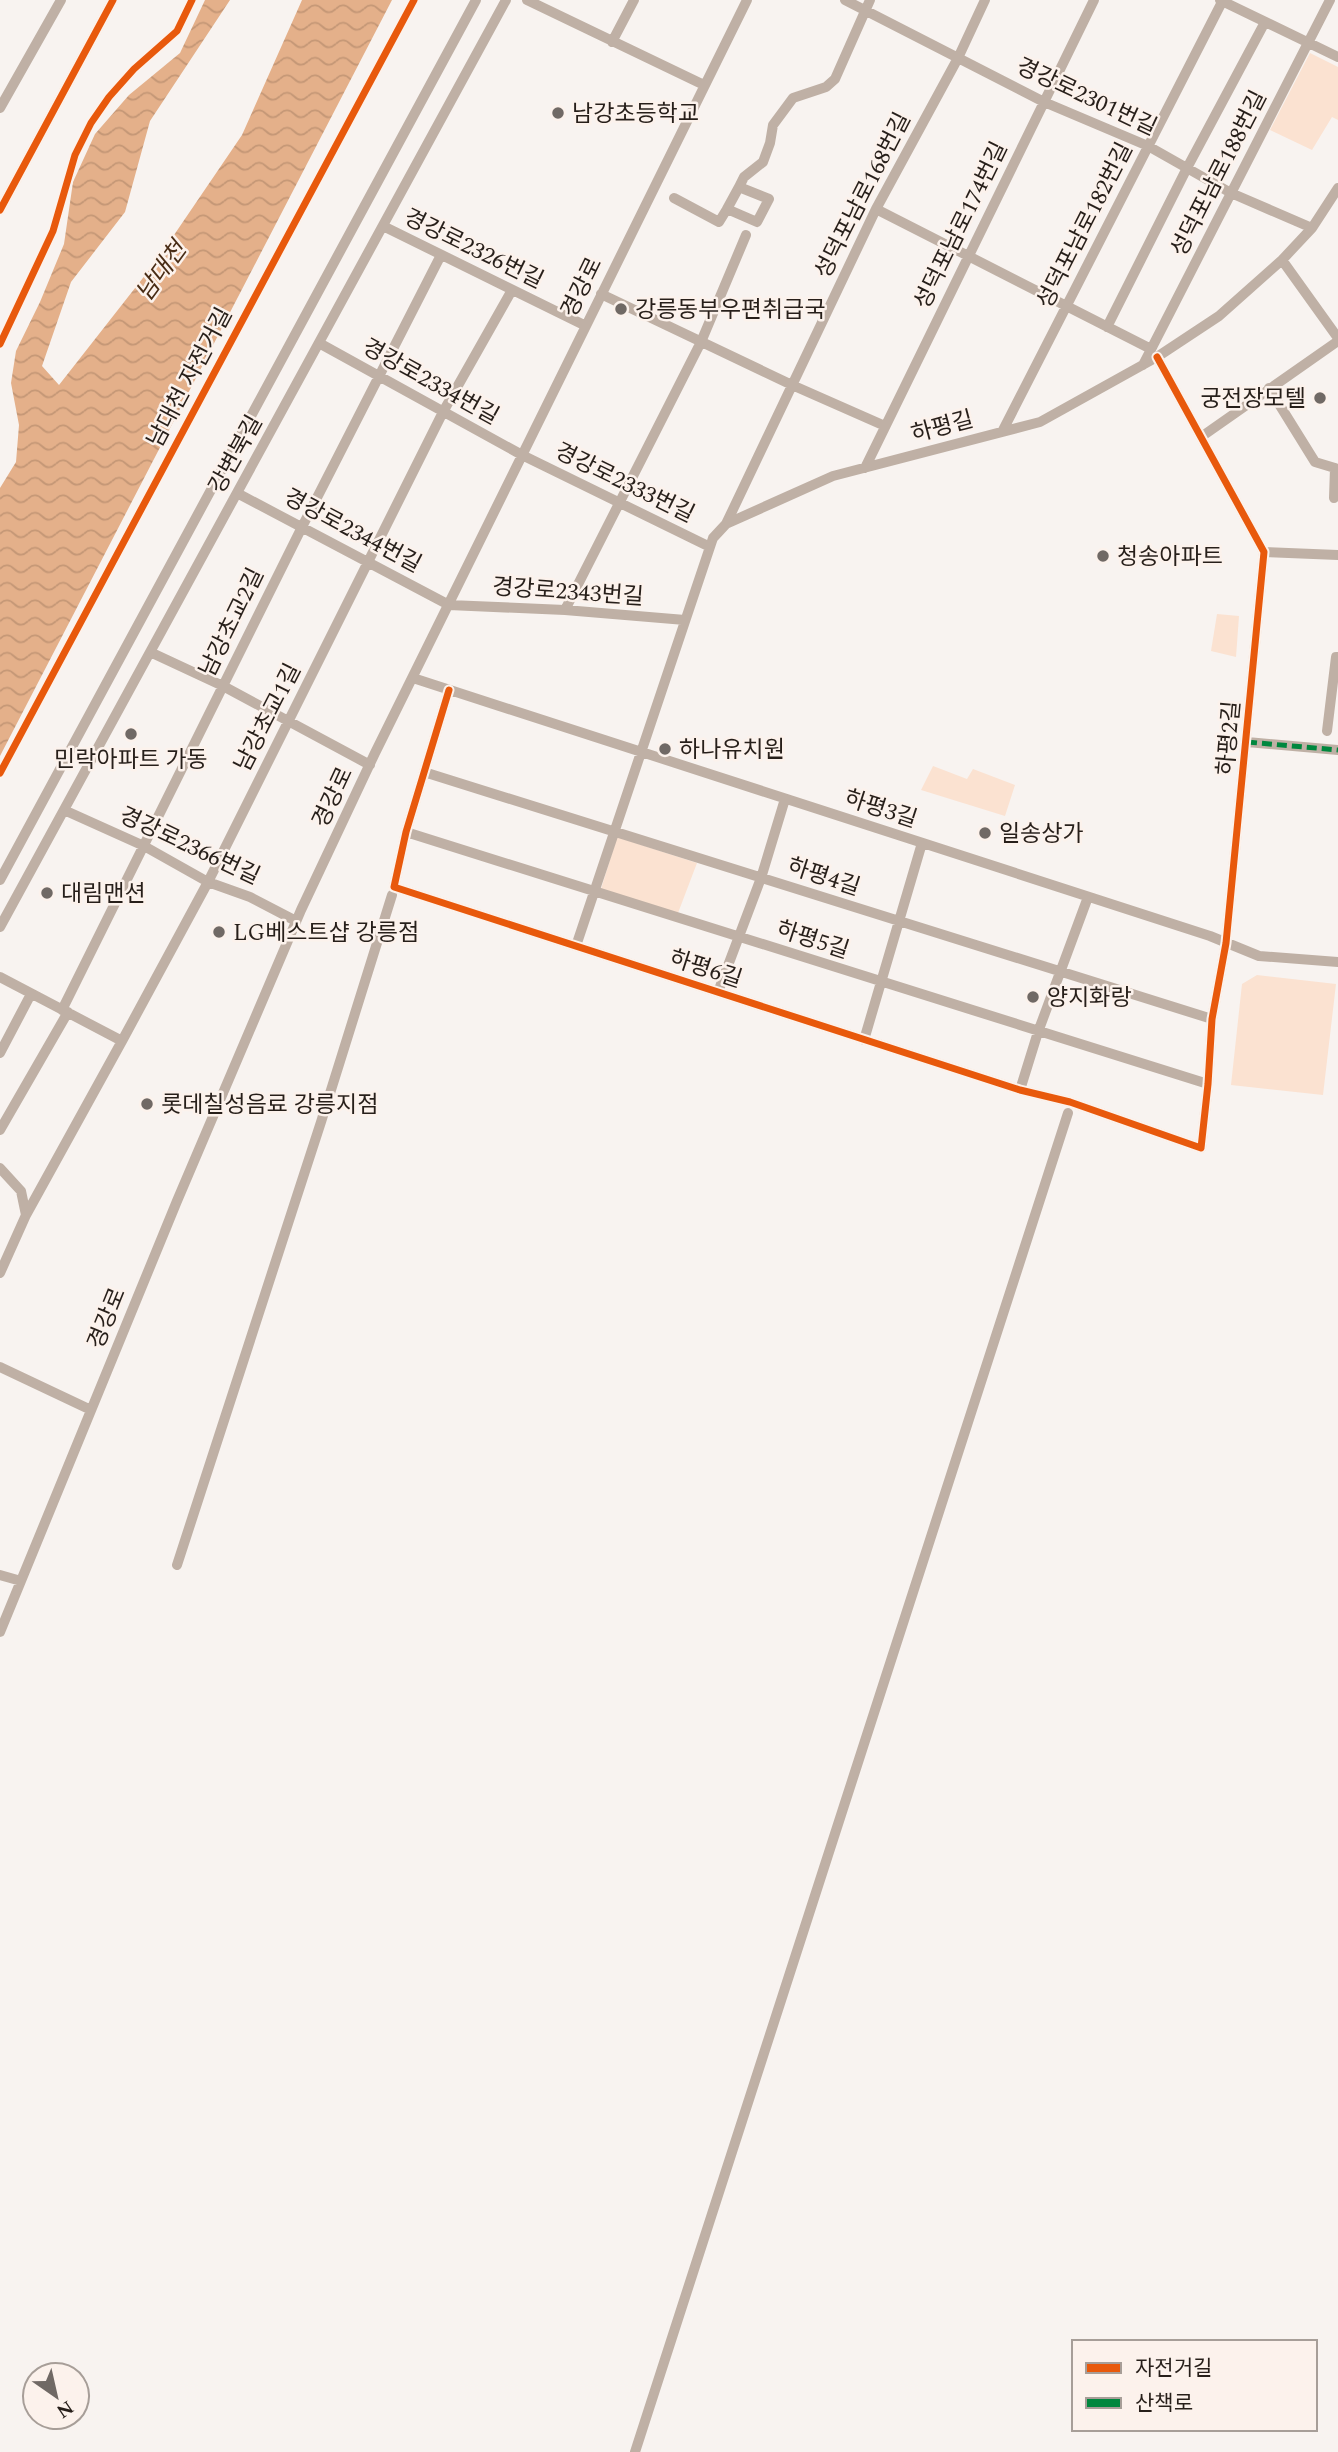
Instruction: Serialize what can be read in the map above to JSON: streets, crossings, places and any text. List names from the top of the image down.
{
  "streets": {
    "street": [
      "경강로2301번길",
      "성덕포남로188번길",
      "성덕포남로168번길",
      "성덕포남로174번길",
      "성덕포남로182번길",
      "경강로2326번길",
      "경강로",
      "경강로2334번길",
      "하평길",
      "강변북길",
      "경강로2333번길",
      "경강로2344번길",
      "경강로2343번길",
      "남강초교2길",
      "남강초교1길",
      "하평2길",
      "하평3길",
      "경강로2366번길",
      "하평4길",
      "하평5길",
      "하평6길"
    ],
    "cycle path": ["남대천 자전거길"]
  },
  "crossings": [
    ["경강로2301번길", "성덕포남로188번길"],
    ["경강로2301번길", "성덕포남로168번길"],
    ["경강로2301번길", "성덕포남로174번길"],
    ["경강로2301번길", "성덕포남로182번길"],
    ["경강로2301번길", "하평길"],
    ["성덕포남로188번길", "하평길"],
    ["성덕포남로168번길", "하평길"],
    ["성덕포남로174번길", "하평길"],
    ["성덕포남로182번길", "하평길"],
    ["경강로2326번길", "경강로"],
    ["경강로2326번길", "강변북길"],
    ["경강로2326번길", "남강초교2길"],
    ["경강로2326번길", "남강초교1길"],
    ["경강로", "경강로2334번길"],
    ["경강로", "경강로2333번길"],
    ["경강로", "경강로2344번길"],
    ["경강로", "경강로2343번길"],
    ["경강로", "하평3길"],
    ["경강로", "경강로2366번길"],
    ["경강로2334번길", "강변북길"],
    ["경강로2334번길", "경강로2333번길"],
    ["경강로2334번길", "남강초교2길"],
    ["경강로2334번길", "남강초교1길"],
    ["강변북길", "경강로2344번길"],
    ["강변북길", "경강로2366번길"],
    ["경강로2344번길", "경강로2343번길"],
    ["경강로2344번길", "남강초교2길"],
    ["경강로2344번길", "남강초교1길"],
    ["남강초교2길", "경강로2366번길"],
    ["남강초교1길", "경강로2366번길"],
    ["하평2길", "하평3길"],
    ["하평2길", "하평4길"],
    ["하평2길", "하평5길"],
    ["하평2길", "하평6길"],
    ["하평3길", "하평6길"],
    ["하평4길", "하평6길"],
    ["하평5길", "하평6길"]
  ],
  "water": ["남대천"],
  "places": [
    "남강초등학교",
    "강릉동부우편취급국",
    "궁전장모텔",
    "청송아파트",
    "민락아파트 가동",
    "하나유치원",
    "일송상가",
    "대림맨션",
    "LG베스트샵 강릉점",
    "양지화랑",
    "롯데칠성음료 강릉지점"
  ],
  "legend": ["자전거길", "산책로"],
  "north": "bottom right"
}
